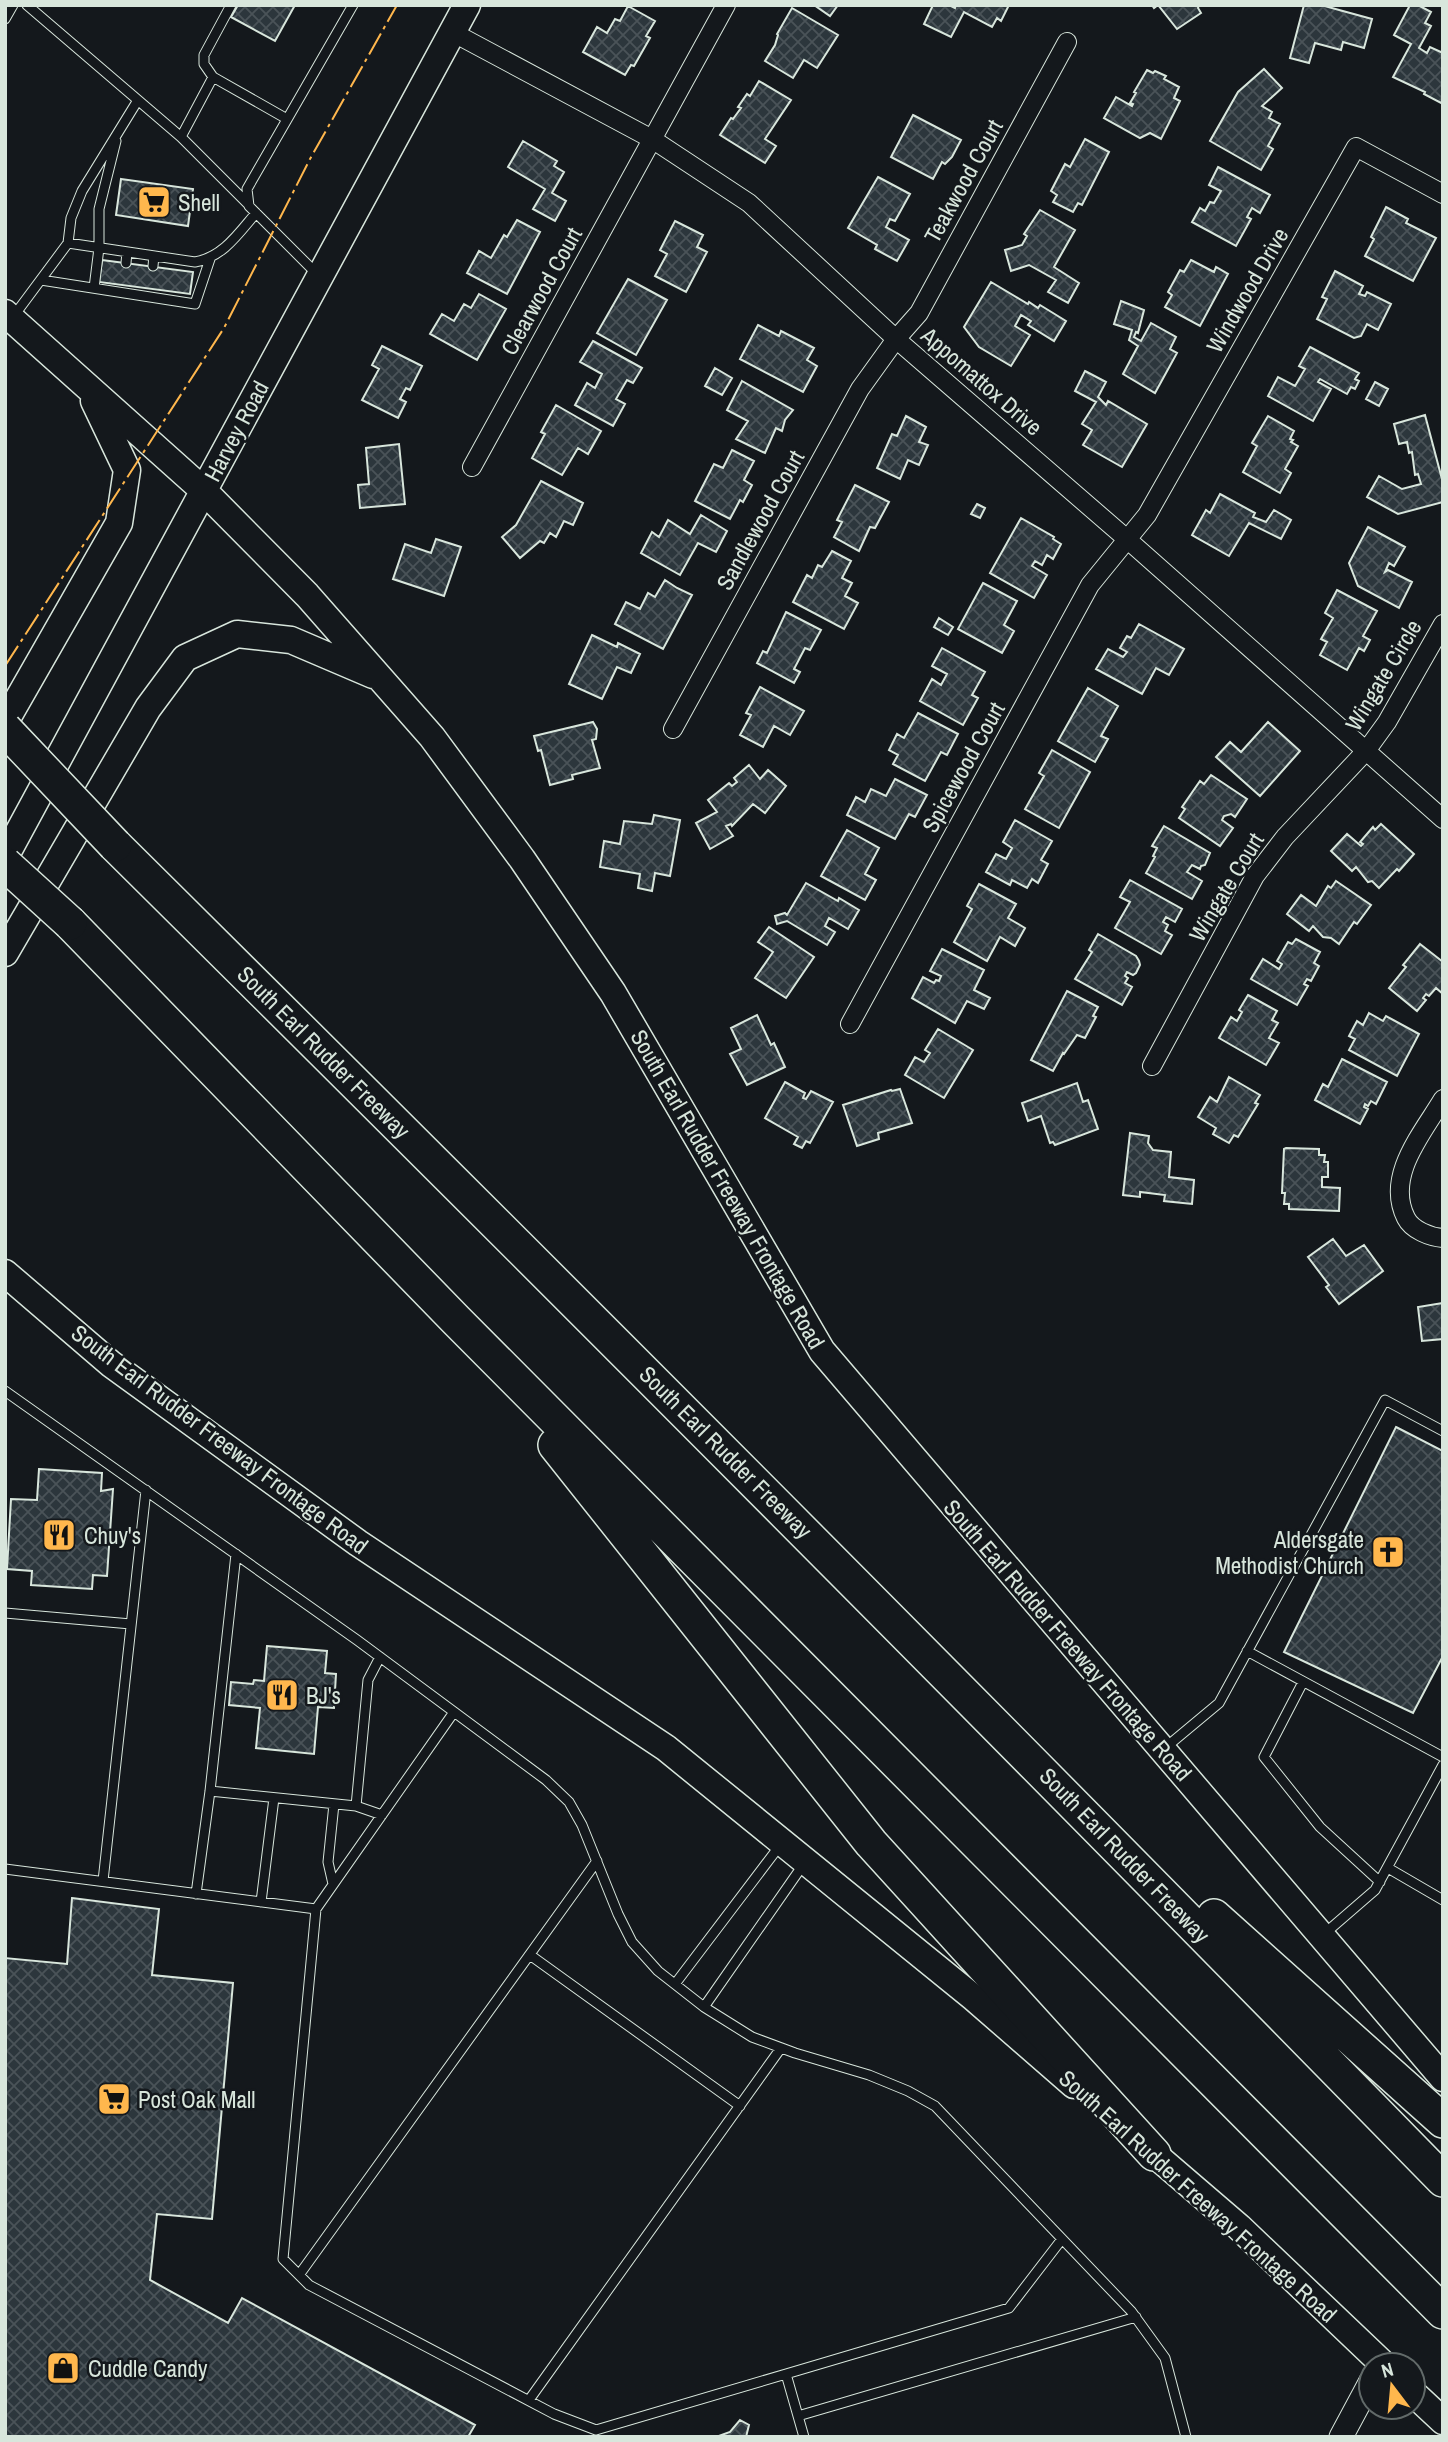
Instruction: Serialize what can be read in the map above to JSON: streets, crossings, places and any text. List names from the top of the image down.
{
  "streets": {
    "highway": ["South Earl Rudder Freeway"],
    "main road": ["Harvey Road", "South Earl Rudder Freeway Frontage Road"],
    "street": [
      "Teakwood Court",
      "Windwood Drive",
      "Clearwood Court",
      "Appomattox Drive",
      "Sandlewood Court",
      "Wingate Circle",
      "Spicewood Court",
      "Wingate Court"
    ]
  },
  "crossings": [
    ["Teakwood Court", "Appomattox Drive"],
    ["Teakwood Court", "Sandlewood Court"],
    ["Windwood Drive", "Appomattox Drive"],
    ["Windwood Drive", "Spicewood Court"],
    ["Clearwood Court", "Appomattox Drive"],
    ["Appomattox Drive", "Harvey Road"],
    ["Appomattox Drive", "Sandlewood Court"],
    ["Appomattox Drive", "Wingate Circle"],
    ["Appomattox Drive", "Spicewood Court"],
    ["Appomattox Drive", "Wingate Court"],
    ["Harvey Road", "South Earl Rudder Freeway Frontage Road"],
    ["Wingate Circle", "Wingate Court"]
  ],
  "places": {
    "supermarket": ["Shell", "Post Oak Mall"],
    "restaurant": ["Chuy's", "BJ's"],
    "church": ["Aldersgate Methodist Church"],
    "shop": ["Cuddle Candy"]
  },
  "north": "top"
}
